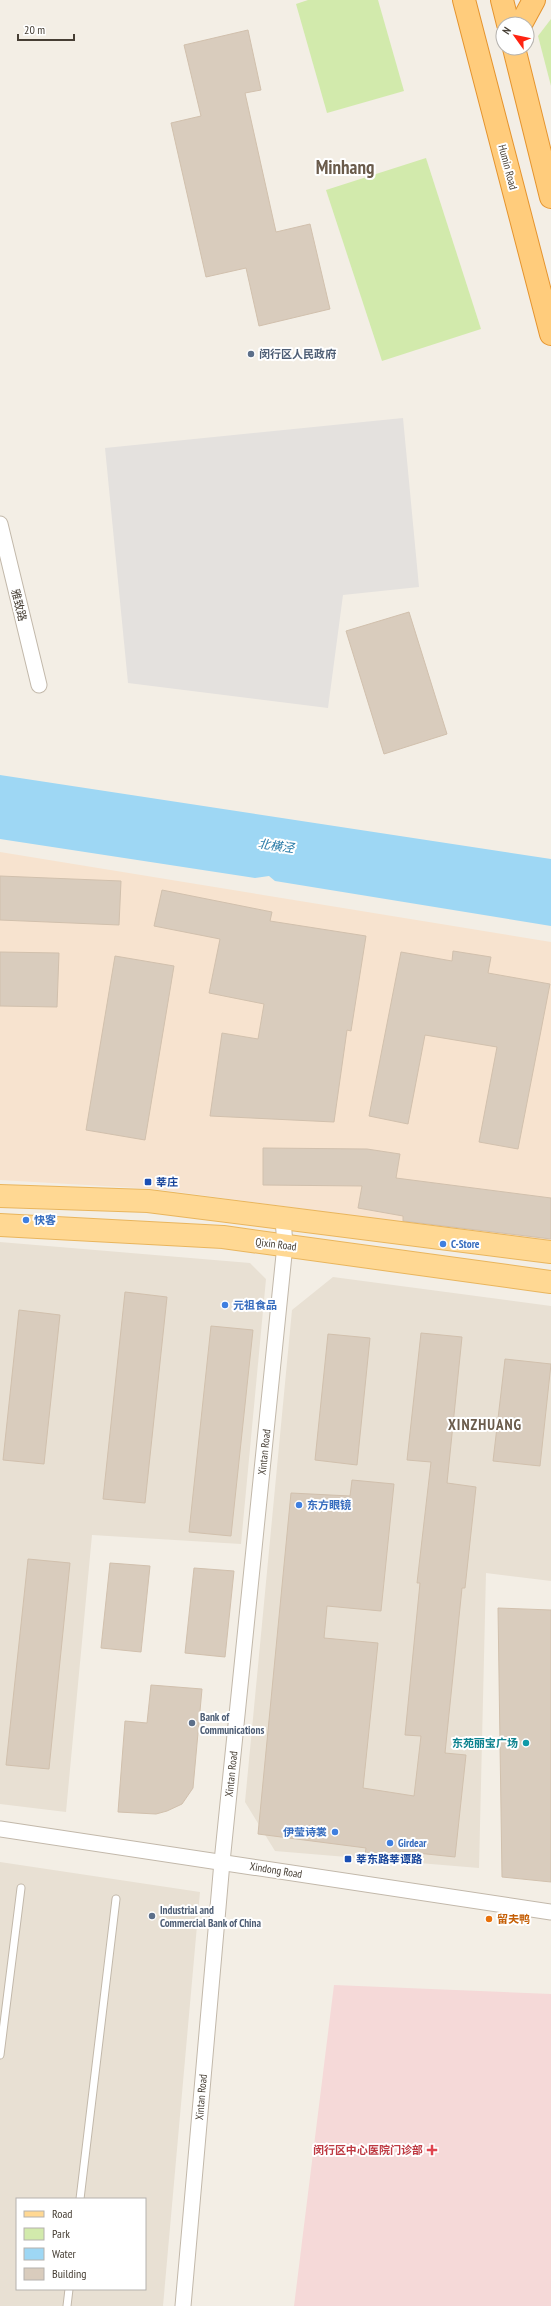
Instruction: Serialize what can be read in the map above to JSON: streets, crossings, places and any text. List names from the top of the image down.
{
  "streets": {
    "highway": ["Humin Road"],
    "main road": ["Qixin Road"],
    "street": ["雅致路", "Xintan Road", "Xindong Road"]
  },
  "crossings": [
    ["Qixin Road", "Xintan Road"],
    ["Xintan Road", "Xindong Road"]
  ],
  "districts": ["Minhang", "XINZHUANG"],
  "water": ["北横泾"],
  "places": {
    "other": [
      "闵行区人民政府",
      "快客",
      "C-Store",
      "元祖食品",
      "东方眼镜",
      "Bank of Communications",
      "东苑丽宝广场",
      "伊莹诗裳",
      "Girdear",
      "Industrial and Commercial Bank of China",
      "留夫鸭"
    ],
    "transit": ["莘庄", "莘东路莘谭路"],
    "health": ["闵行区中心医院门诊部"]
  },
  "legend": [
    "Road",
    "Park",
    "Water",
    "Building"
  ],
  "scale_bar": "20 m",
  "north": "top left"
}
